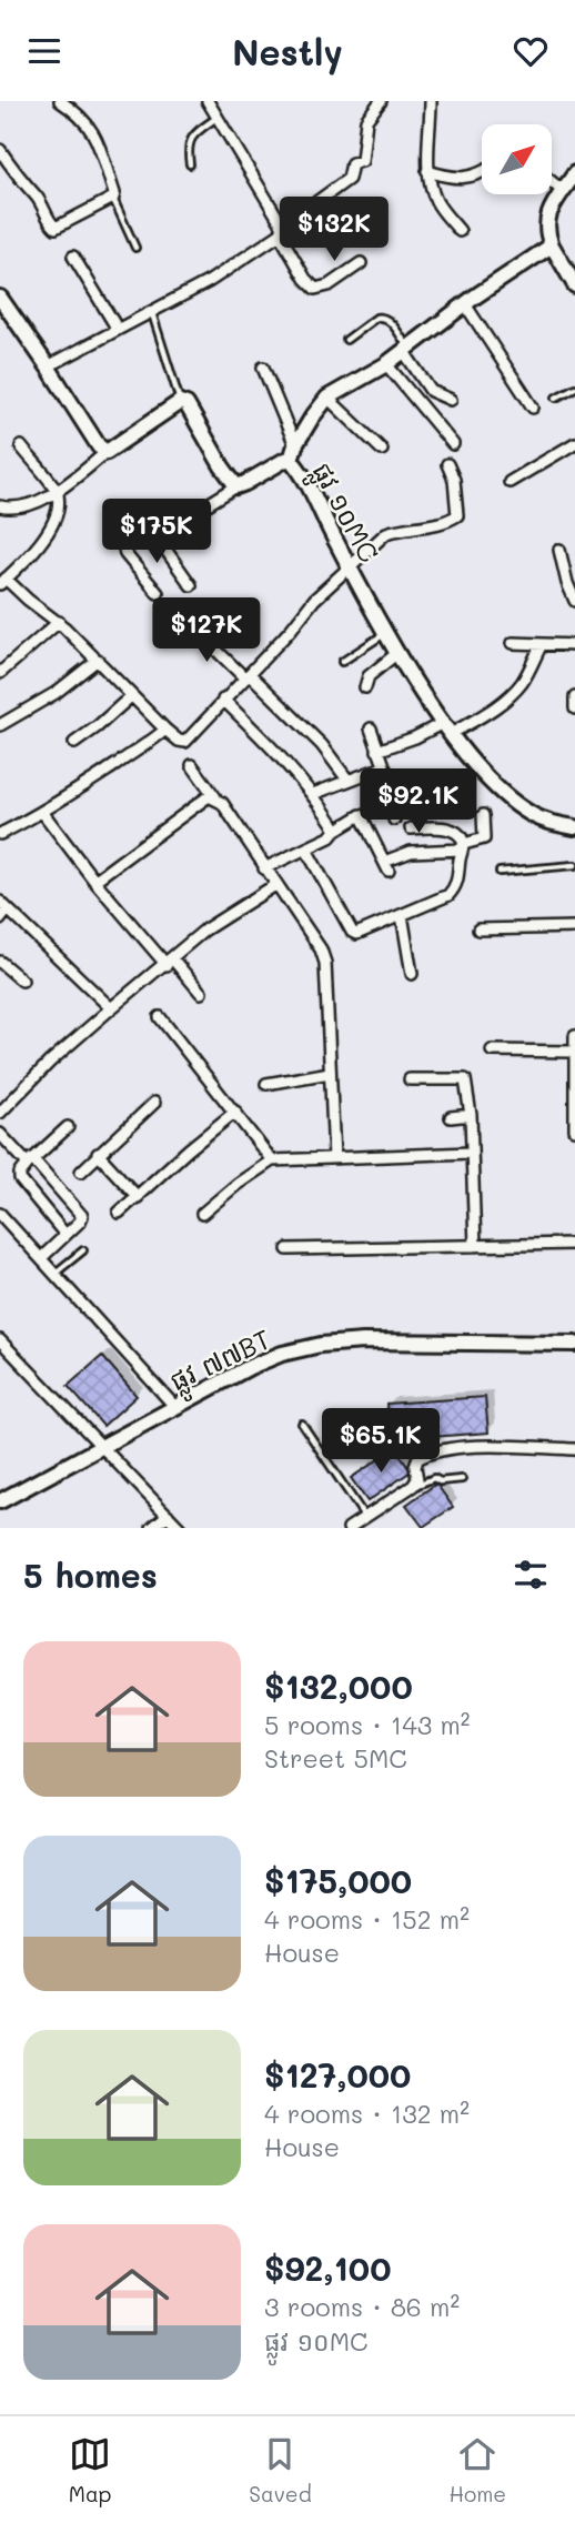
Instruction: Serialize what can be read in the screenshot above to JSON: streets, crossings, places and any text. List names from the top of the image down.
{
  "streets": {
    "street": ["ផ្លូវ ១០MC", "ផ្លូវ ៧៧BT"]
  },
  "north": "top right",
  "page": {
    "header": "Nestly",
    "price": [
      "$132K",
      "$175K",
      "$127K",
      "$92.1K",
      "$65.1K"
    ],
    "heading": "5 homes",
    "list": [
      {
        "name": "$132,000",
        "note": "5 rooms · 143 m² · Street 5MC"
      },
      {
        "name": "$175,000",
        "note": "4 rooms · 152 m² · House"
      },
      {
        "name": "$127,000",
        "note": "4 rooms · 132 m² · House"
      },
      {
        "name": "$92,100",
        "note": "3 rooms · 86 m² · ផ្លូវ ១០MC"
      }
    ],
    "tabs": ["Map", "Saved", "Home"]
  }
}
